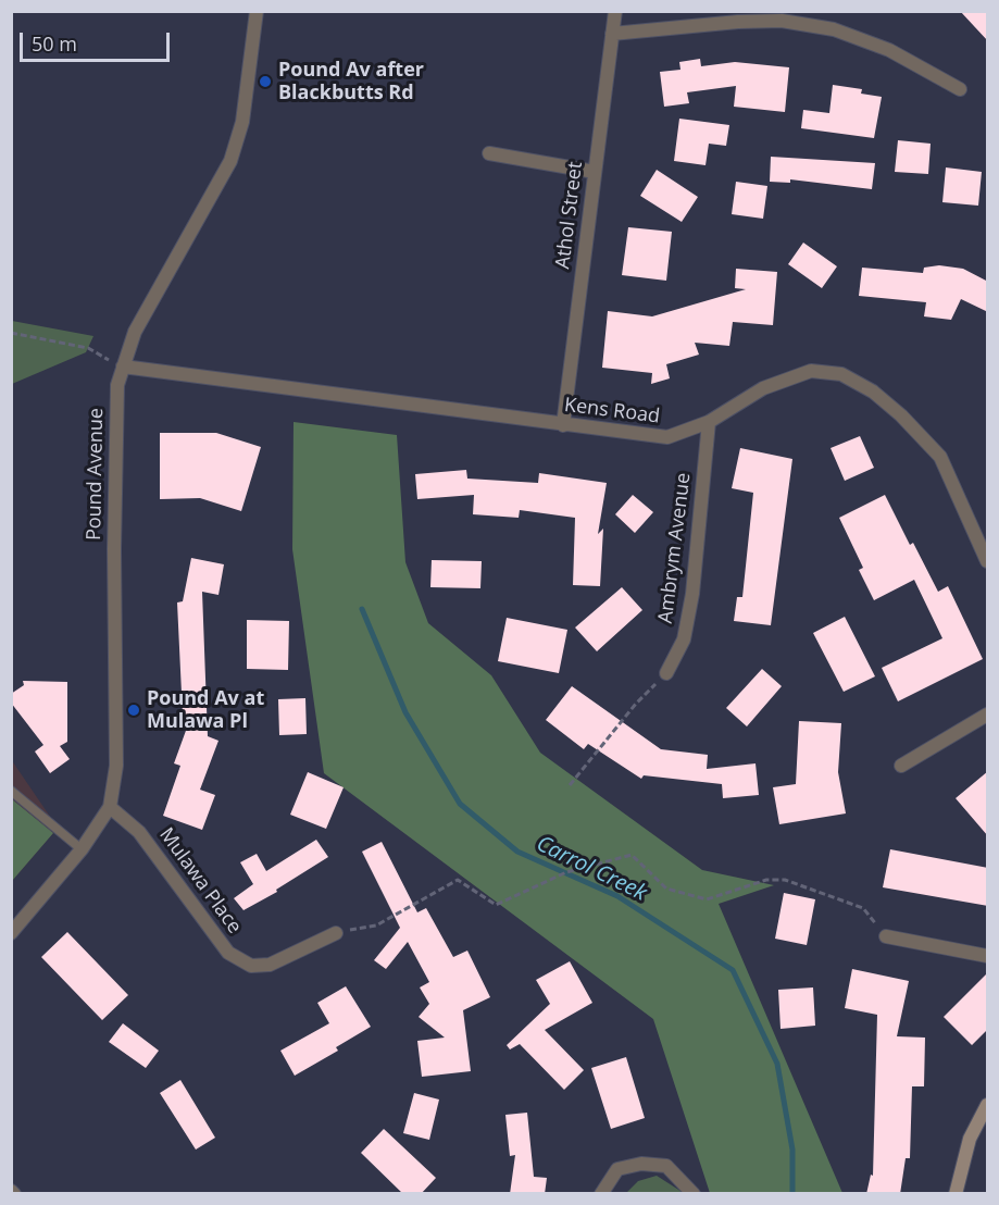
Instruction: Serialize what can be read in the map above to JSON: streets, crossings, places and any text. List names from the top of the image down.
{
  "streets": {
    "street": [
      "Athol Street",
      "Kens Road",
      "Pound Avenue",
      "Ambrym Avenue",
      "Mulawa Place"
    ]
  },
  "crossings": [
    ["Athol Street", "Kens Road"],
    ["Kens Road", "Pound Avenue"],
    ["Kens Road", "Ambrym Avenue"],
    ["Pound Avenue", "Mulawa Place"]
  ],
  "water": ["Carrol Creek"],
  "places": ["Pound Av after Blackbutts Rd", "Pound Av at Mulawa Pl"],
  "scale_bar": "50 m"
}
